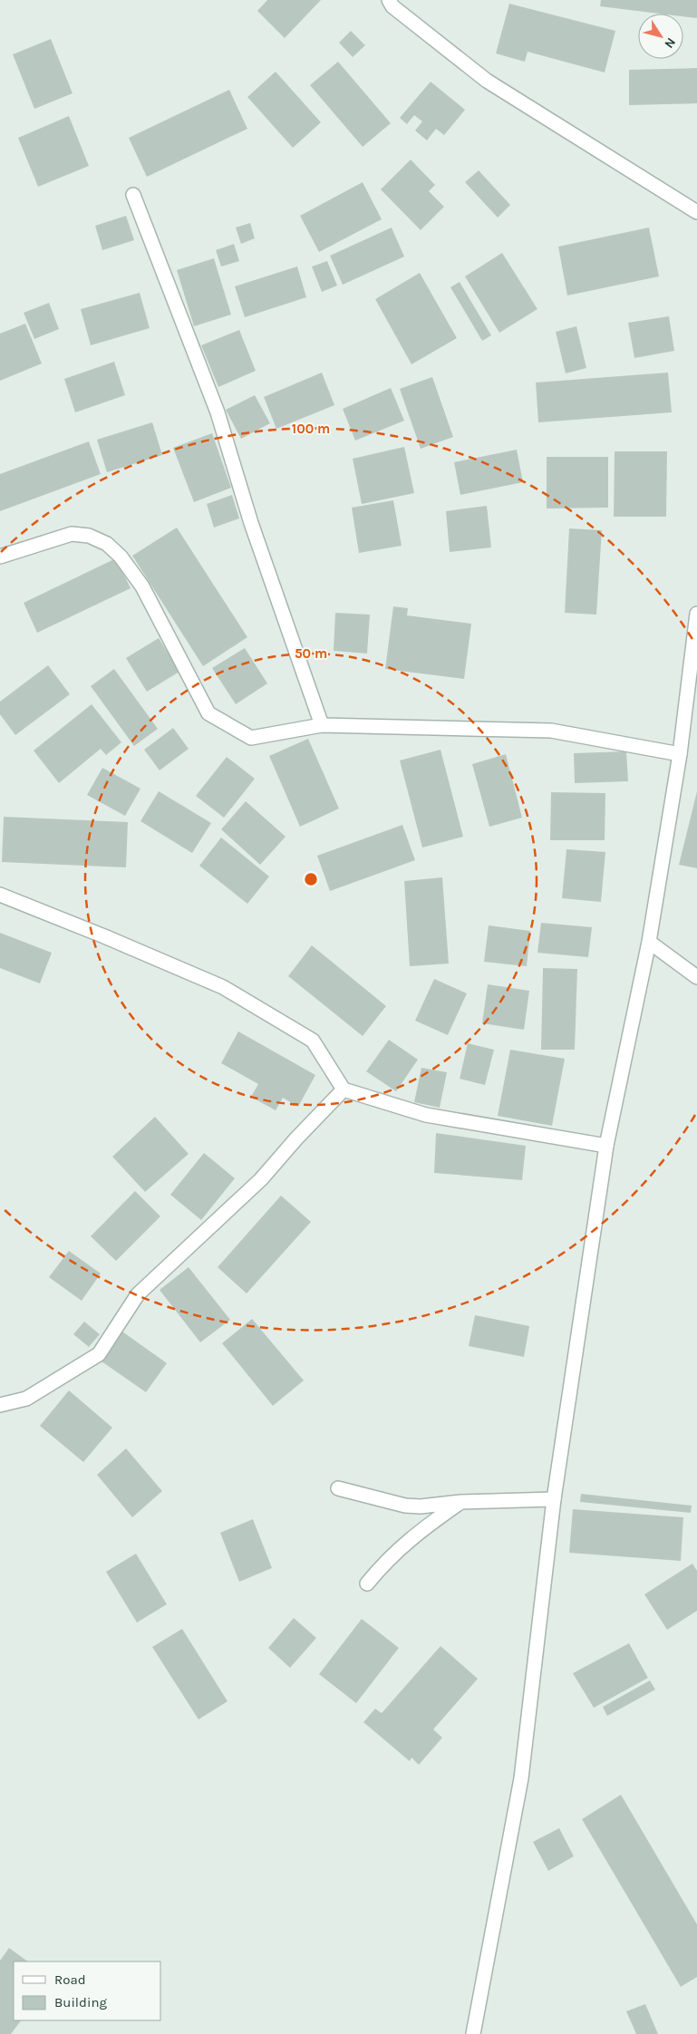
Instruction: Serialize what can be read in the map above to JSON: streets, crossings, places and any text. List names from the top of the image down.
{
  "legend": ["Road", "Building"],
  "north": "bottom right",
  "rings": ["100 m", "50 m"]
}
